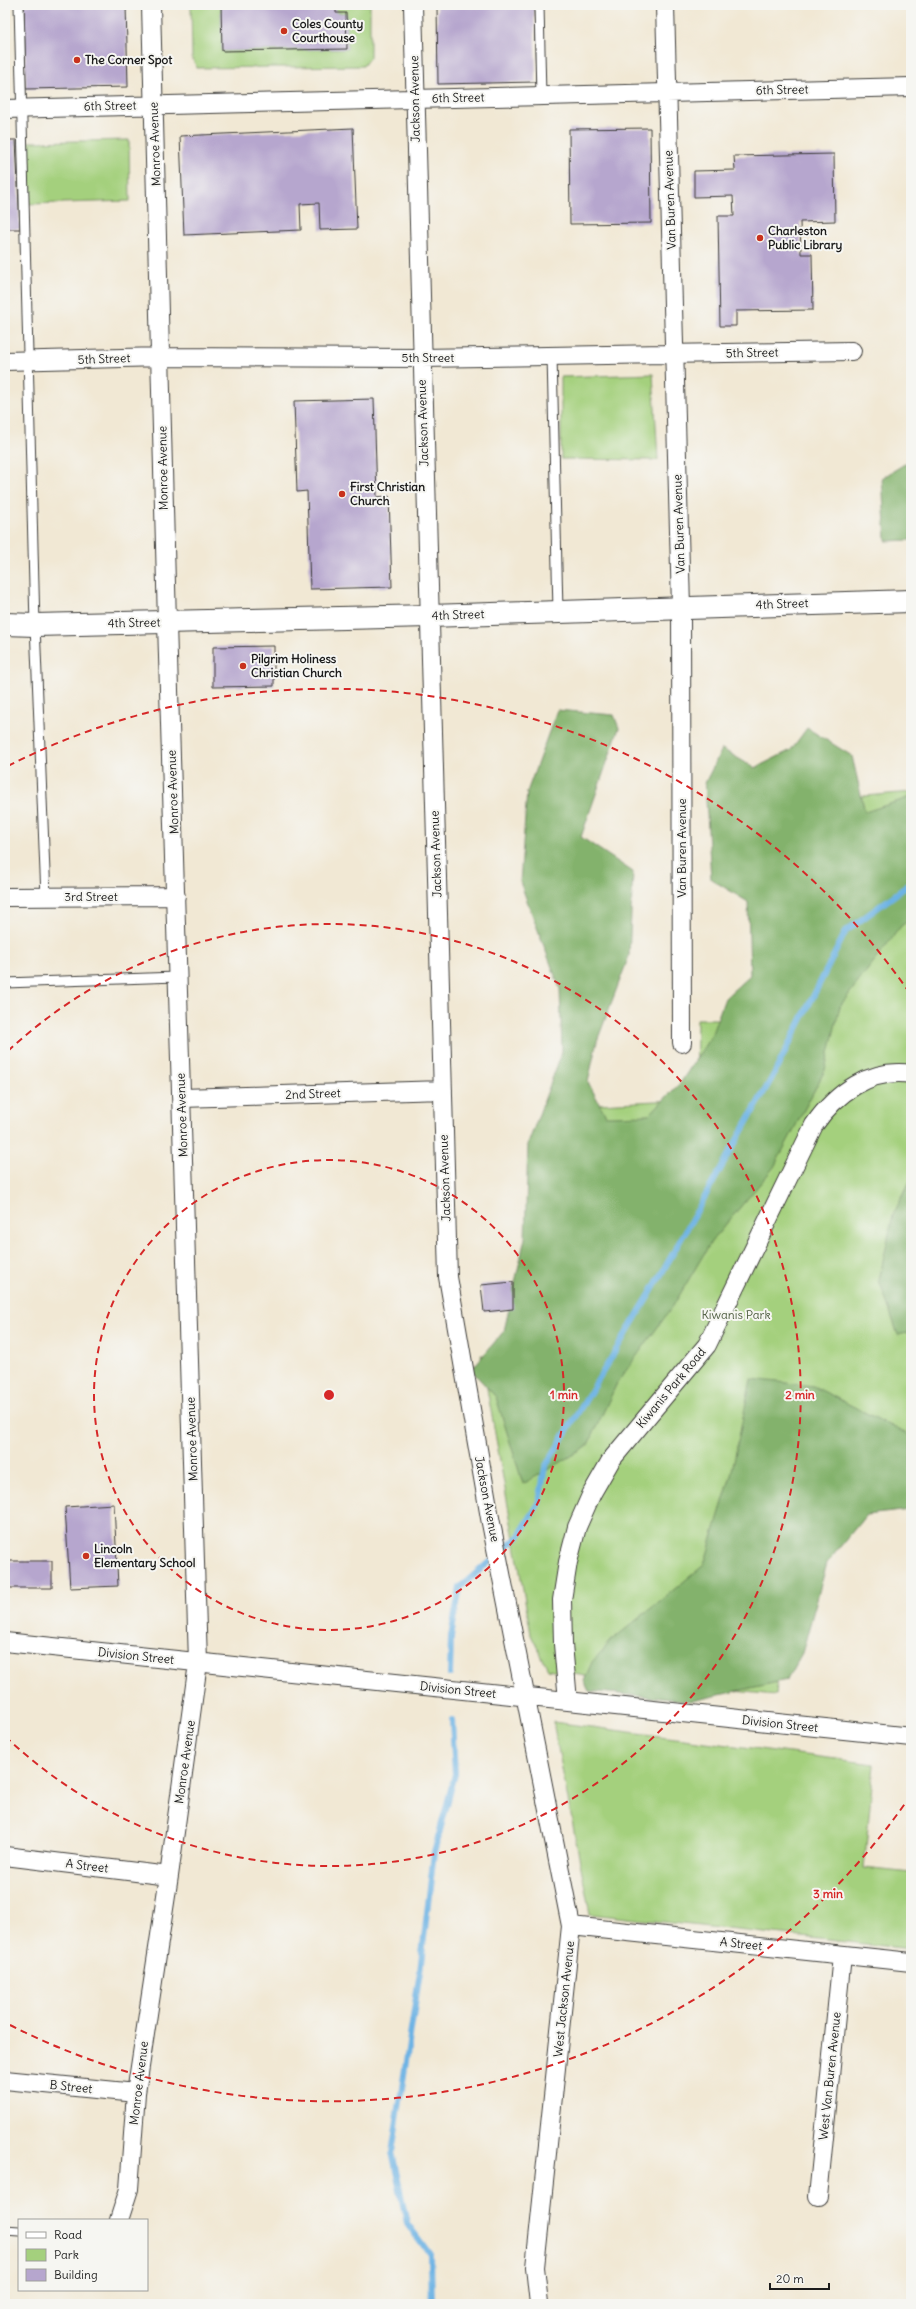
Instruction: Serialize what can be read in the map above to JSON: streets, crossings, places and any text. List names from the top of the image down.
{
  "streets": {
    "street": [
      "6th Street",
      "Jackson Avenue",
      "Monroe Avenue",
      "Van Buren Avenue",
      "5th Street",
      "4th Street",
      "3rd Street",
      "2nd Street",
      "Kiwanis Park Road",
      "Division Street",
      "A Street",
      "West Jackson Avenue",
      "West Van Buren Avenue",
      "B Street"
    ]
  },
  "crossings": [
    ["6th Street", "Jackson Avenue"],
    ["6th Street", "Monroe Avenue"],
    ["6th Street", "Van Buren Avenue"],
    ["Jackson Avenue", "5th Street"],
    ["Jackson Avenue", "4th Street"],
    ["Jackson Avenue", "2nd Street"],
    ["Jackson Avenue", "Division Street"],
    ["Jackson Avenue", "West Jackson Avenue"],
    ["Monroe Avenue", "5th Street"],
    ["Monroe Avenue", "4th Street"],
    ["Monroe Avenue", "3rd Street"],
    ["Monroe Avenue", "2nd Street"],
    ["Monroe Avenue", "Division Street"],
    ["Monroe Avenue", "A Street"],
    ["Monroe Avenue", "B Street"],
    ["Van Buren Avenue", "5th Street"],
    ["Van Buren Avenue", "4th Street"],
    ["Kiwanis Park Road", "Division Street"],
    ["Division Street", "West Jackson Avenue"],
    ["A Street", "West Jackson Avenue"],
    ["A Street", "West Van Buren Avenue"]
  ],
  "parks": ["Kiwanis Park"],
  "places": [
    "Coles County Courthouse",
    "The Corner Spot",
    "Charleston Public Library",
    "First Christian Church",
    "Pilgrim Holiness Christian Church",
    "Lincoln Elementary School"
  ],
  "legend": ["Road", "Park", "Building"],
  "scale_bar": "20 m",
  "rings": ["1 min", "2 min", "3 min"]
}
